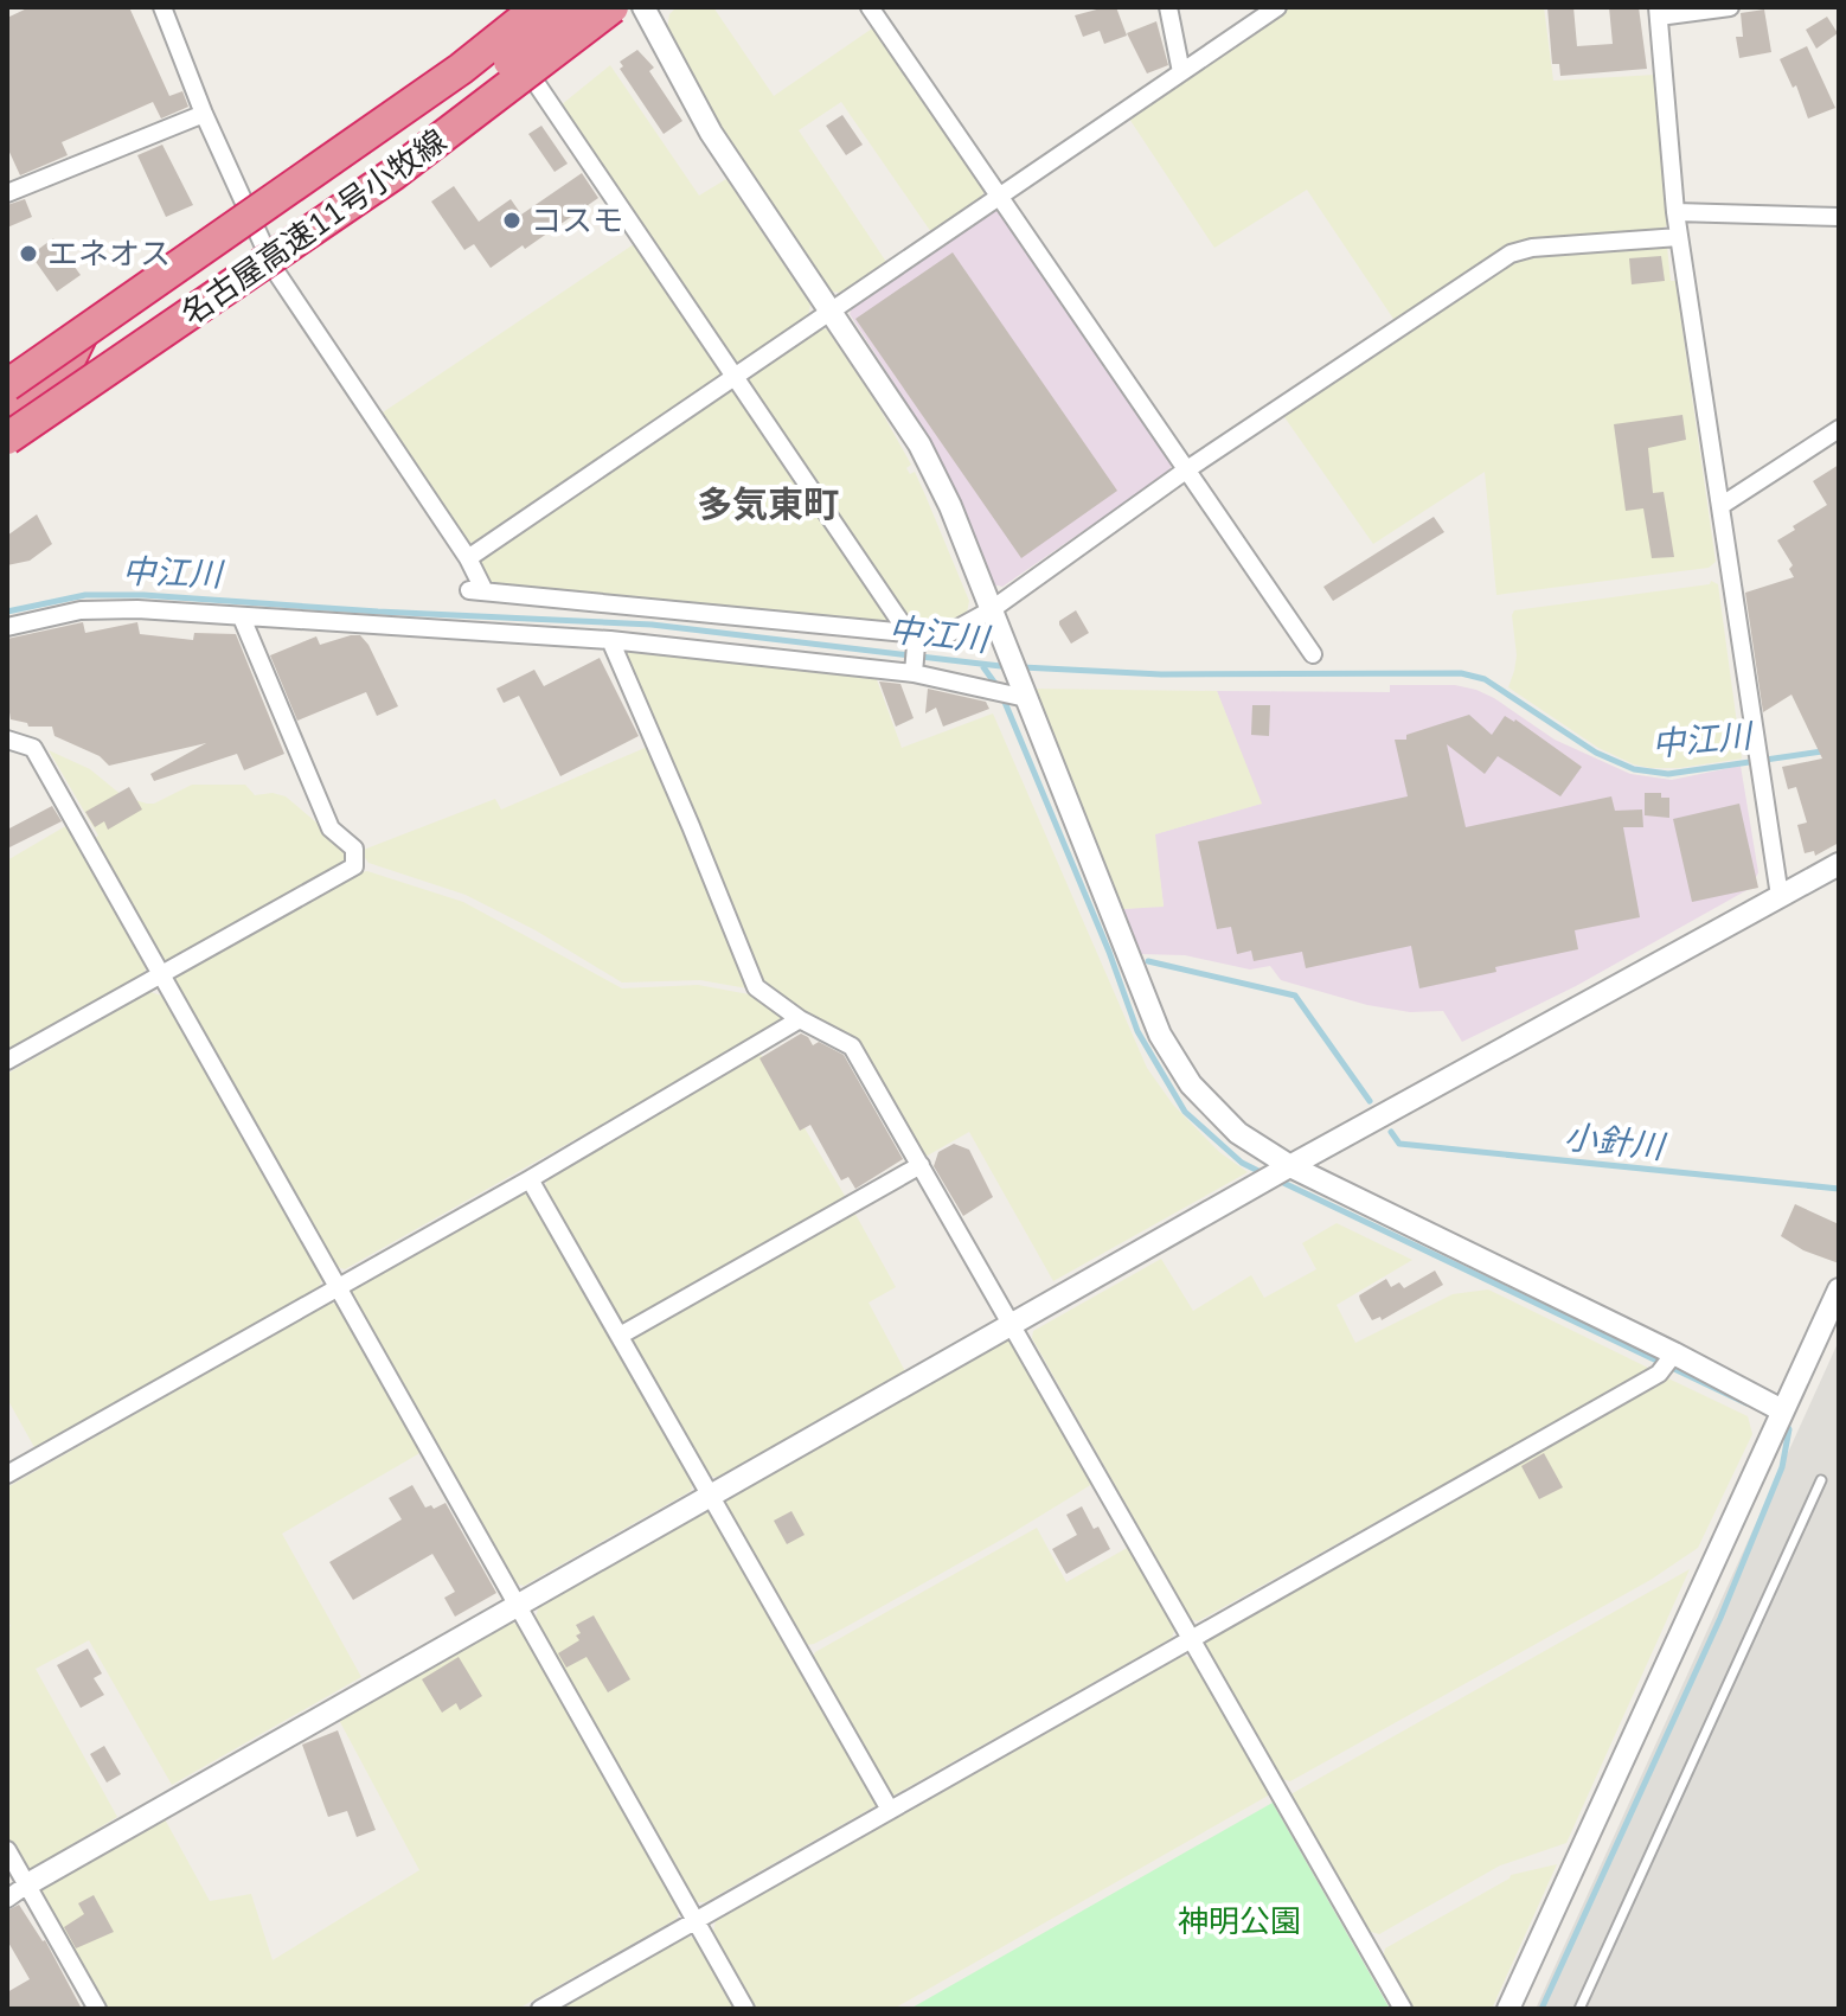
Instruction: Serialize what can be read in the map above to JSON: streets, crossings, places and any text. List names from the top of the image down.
{
  "streets": {
    "highway": ["名古屋高速11号小牧線"]
  },
  "districts": ["多気東町"],
  "water": ["中江川", "小針川"],
  "parks": ["神明公園"],
  "places": ["コスモ", "エネオス"]
}
